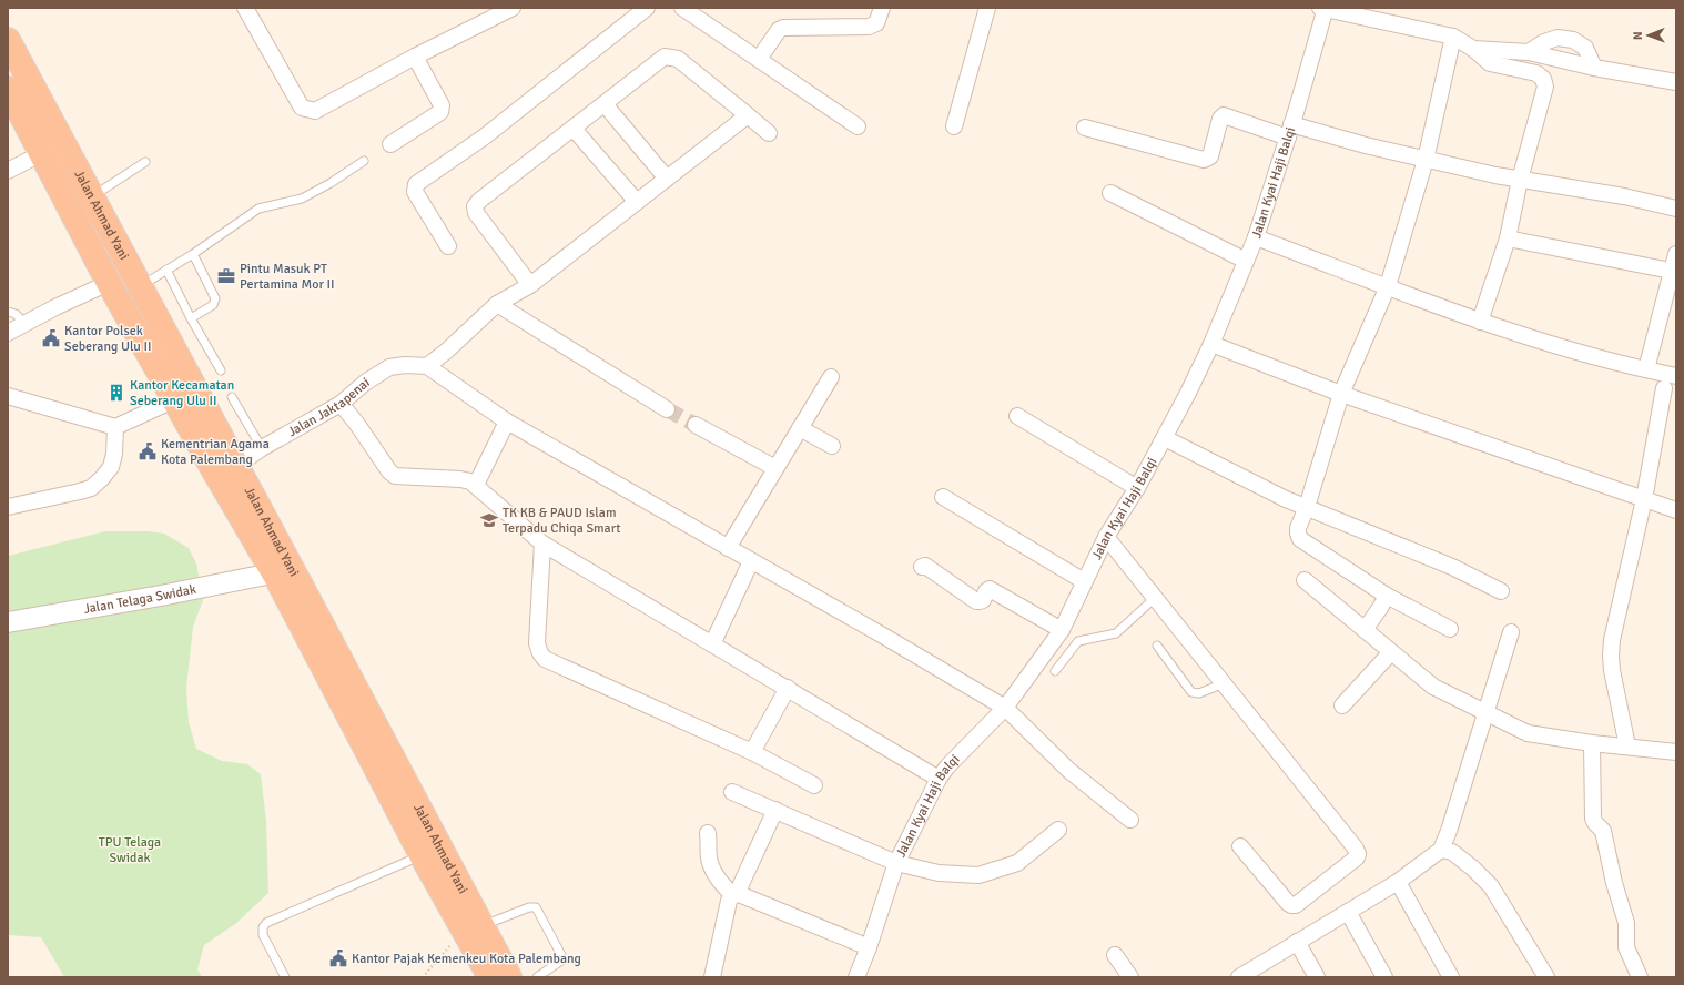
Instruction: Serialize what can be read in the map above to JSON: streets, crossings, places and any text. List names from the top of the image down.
{
  "streets": {
    "highway": ["Jalan Ahmad Yani"],
    "street": ["Jalan Kyai Haji Balqi", "Jalan Jaktapenai", "Jalan Telaga Swidak"]
  },
  "crossings": [
    ["Jalan Ahmad Yani", "Jalan Jaktapenai"],
    ["Jalan Ahmad Yani", "Jalan Telaga Swidak"]
  ],
  "parks": ["TPU Telaga Swidak"],
  "places": {
    "office": ["Pintu Masuk PT Pertamina Mor II"],
    "public building": ["Kantor Polsek Seberang Ulu II", "Kementrian Agama Kota Palembang", "Kantor Pajak Kemenkeu Kota Palembang"],
    "building": ["Kantor Kecamatan Seberang Ulu II"],
    "school or university": ["TK KB & PAUD Islam Terpadu Chiqa Smart"]
  },
  "north": "left"
}
